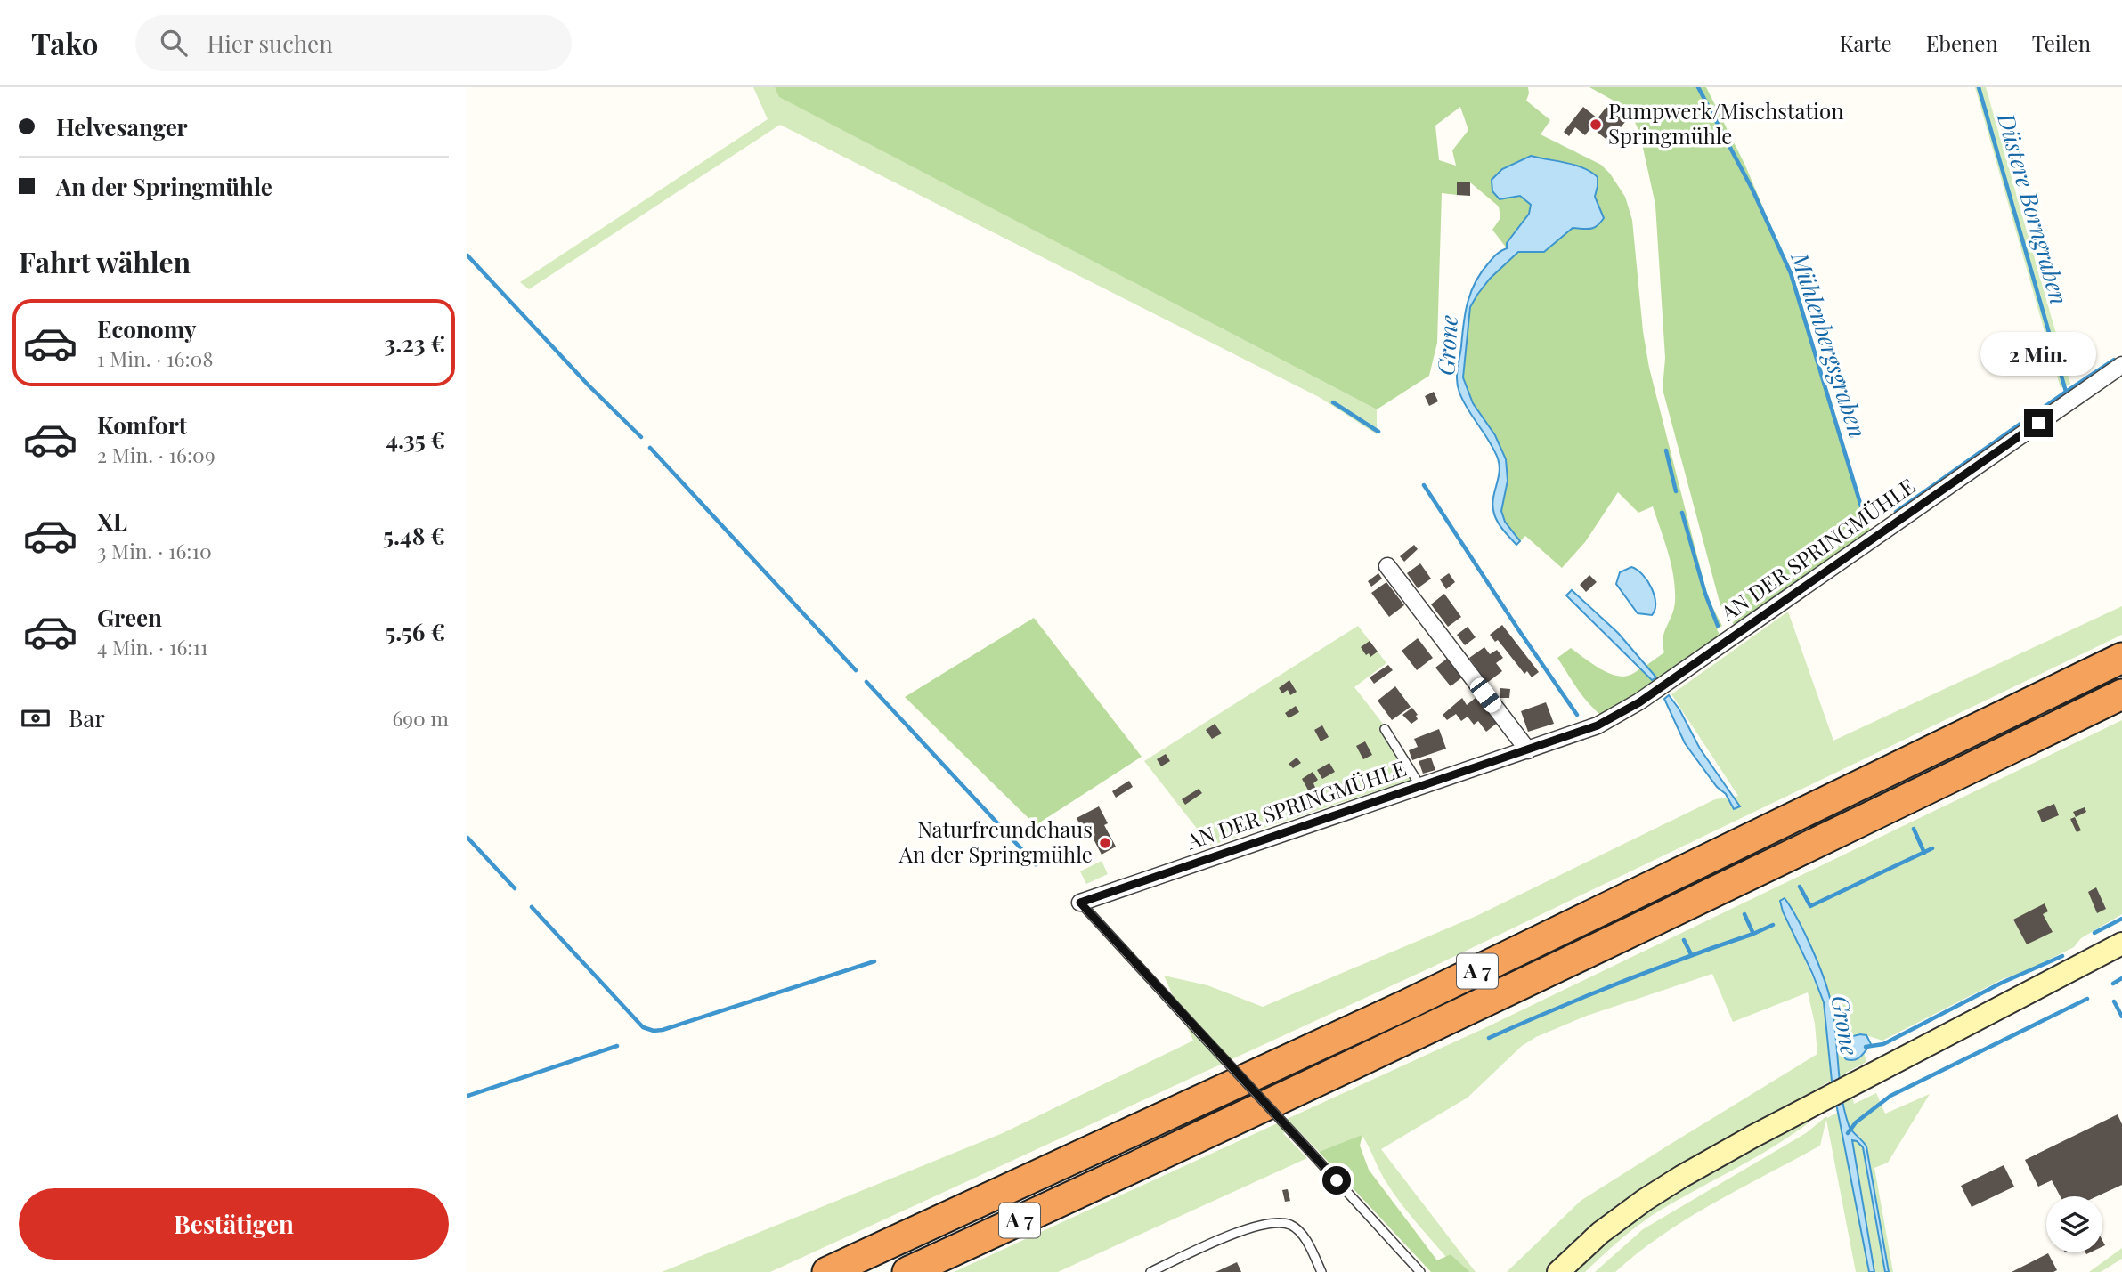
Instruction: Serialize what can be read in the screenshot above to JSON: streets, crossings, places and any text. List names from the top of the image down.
{
  "streets": {
    "highway": ["A 7"],
    "street": ["AN DER SPRINGMÜHLE"]
  },
  "water": ["Düstere Borngraben", "Grone", "Mühlenbergsgraben"],
  "places": ["Pumpwerk/Mischstation Springmühle", "Naturfreundehaus An der Springmühle"],
  "page": {
    "header": "Tako",
    "search": "Hier suchen",
    "nav": ["Karte", "Ebenen", "Teilen"],
    "banner": ["Helvesanger", "An der Springmühle"],
    "heading": "Fahrt wählen",
    "list": [
      {
        "name": "Economy",
        "note": "1 Min. · 16:08",
        "value": "3.23 €"
      },
      {
        "name": "Komfort",
        "note": "2 Min. · 16:09",
        "value": "4.35 €"
      },
      {
        "name": "XL",
        "note": "3 Min. · 16:10",
        "value": "5.48 €"
      },
      {
        "name": "Green",
        "note": "4 Min. · 16:11",
        "value": "5.56 €"
      }
    ],
    "bubble": "2 Min.",
    "pay": ["Bar", "690 m"],
    "buttons": "Bestätigen"
  }
}
